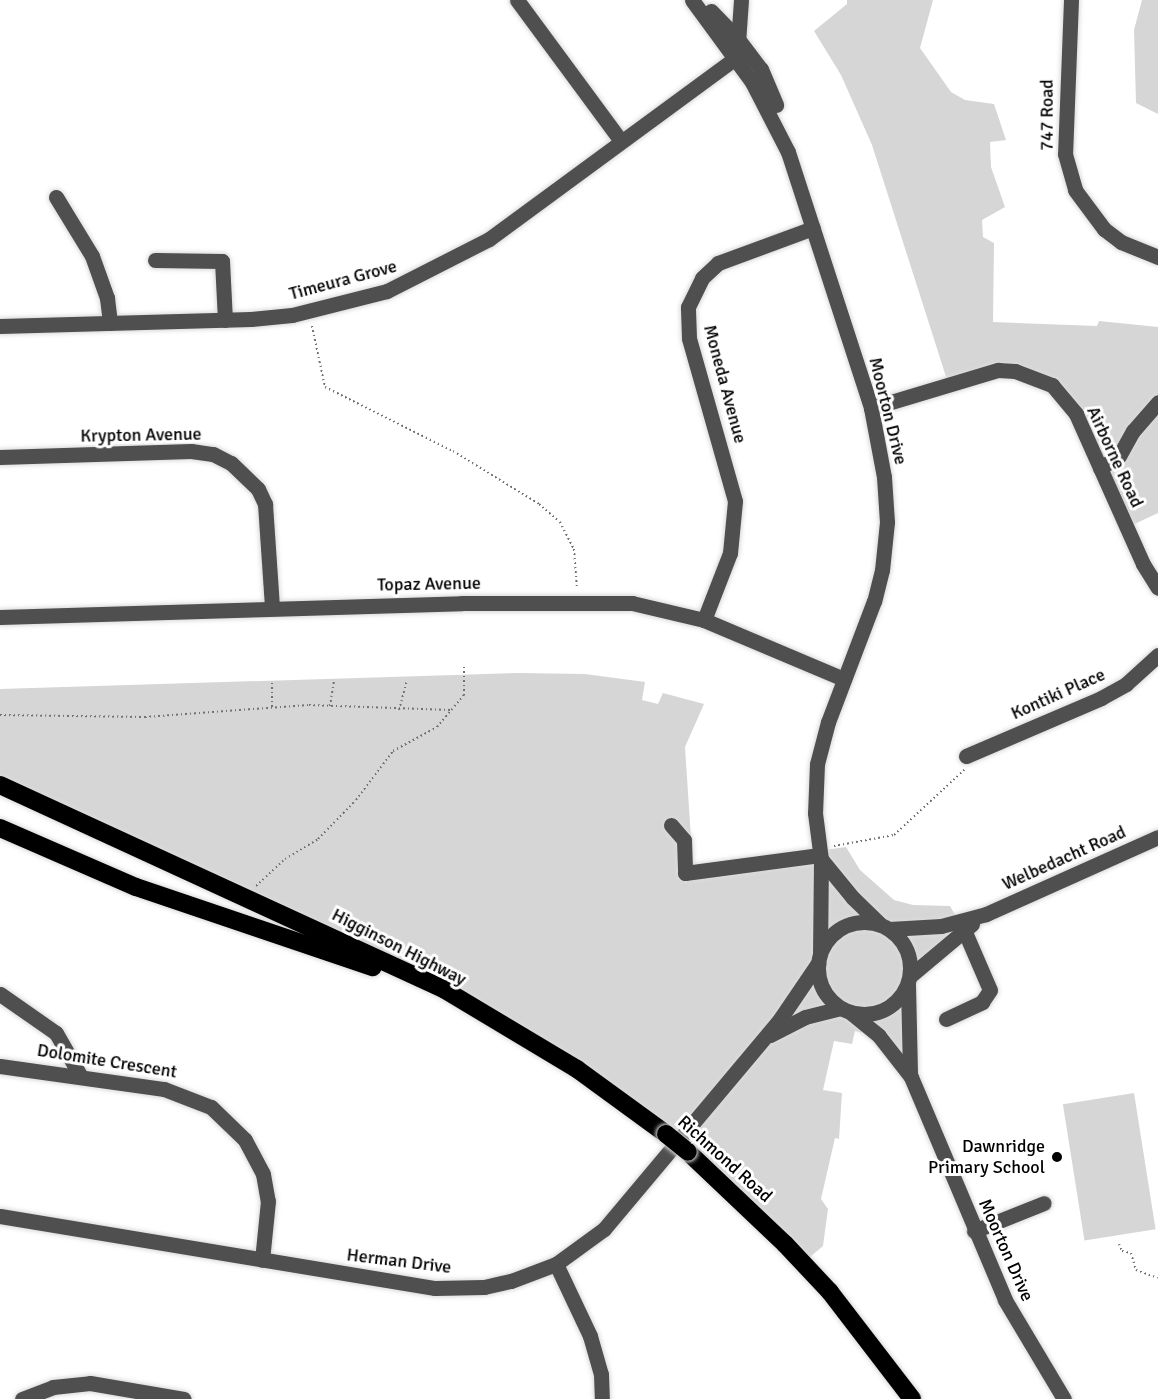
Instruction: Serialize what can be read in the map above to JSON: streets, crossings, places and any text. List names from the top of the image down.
{
  "streets": {
    "highway": ["Higginson Highway", "Richmond Road"],
    "street": [
      "747 Road",
      "Timeura Grove",
      "Moneda Avenue",
      "Moorton Drive",
      "Krypton Avenue",
      "Airborne Road",
      "Topaz Avenue",
      "Kontiki Place",
      "Welbedacht Road",
      "Dolomite Crescent",
      "Herman Drive"
    ]
  },
  "crossings": [
    ["Timeura Grove", "Moorton Drive"],
    ["Moneda Avenue", "Moorton Drive"],
    ["Moneda Avenue", "Topaz Avenue"],
    ["Moorton Drive", "Airborne Road"],
    ["Moorton Drive", "Topaz Avenue"],
    ["Moorton Drive", "Welbedacht Road"],
    ["Moorton Drive", "Herman Drive"],
    ["Krypton Avenue", "Topaz Avenue"],
    ["Welbedacht Road", "Herman Drive"],
    ["Higginson Highway", "Richmond Road"],
    ["Dolomite Crescent", "Herman Drive"]
  ],
  "places": ["Dawnridge Primary School"]
}
